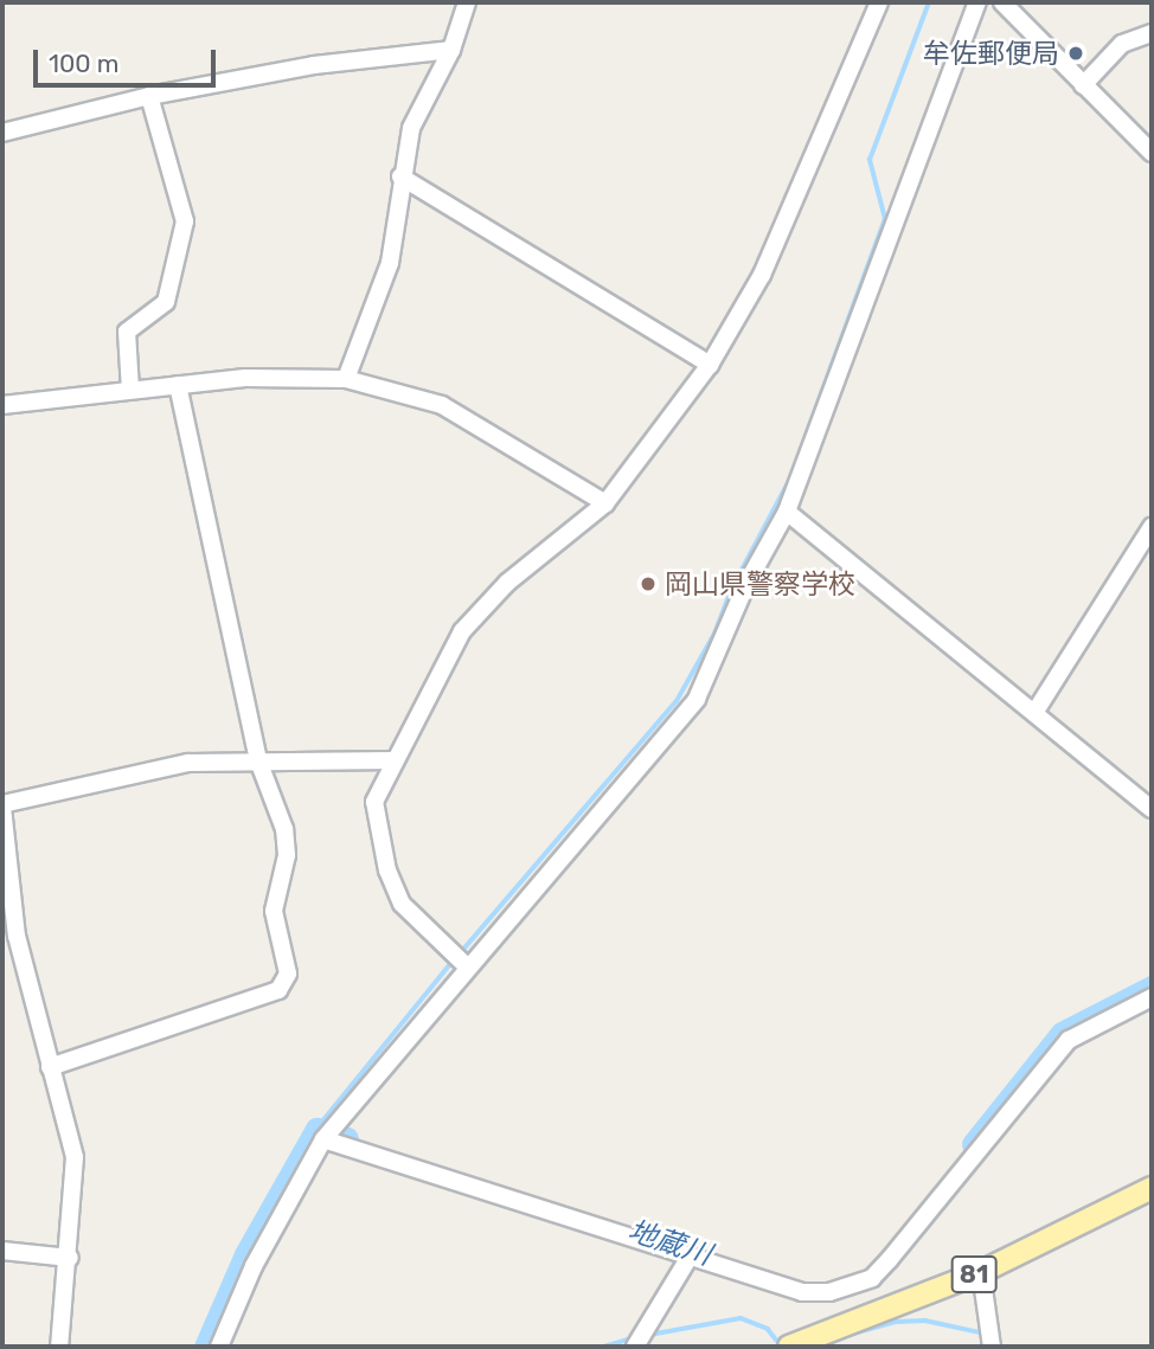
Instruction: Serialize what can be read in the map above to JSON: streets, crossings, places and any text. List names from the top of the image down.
{
  "streets": {
    "main road": ["81"]
  },
  "water": ["地蔵川"],
  "places": ["牟佐郵便局", "岡山県警察学校"],
  "scale_bar": "100 m"
}
